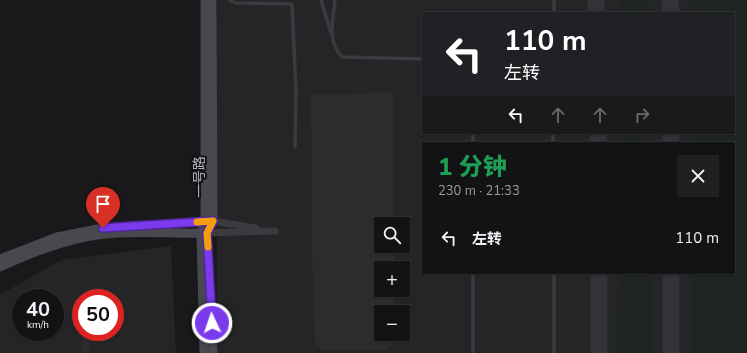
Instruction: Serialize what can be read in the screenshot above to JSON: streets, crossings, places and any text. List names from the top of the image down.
{
  "streets": {
    "main road": ["一号路"]
  },
  "page": {
    "turn": ["110 m", "左转"],
    "heading": ["1 分钟", "230 m · 21:33"],
    "list": [
      {
        "name": "左转",
        "value": "110 m"
      }
    ],
    "map_buttons": ["+", "−"],
    "speed": "40 km/h",
    "limit": "50"
  }
}
